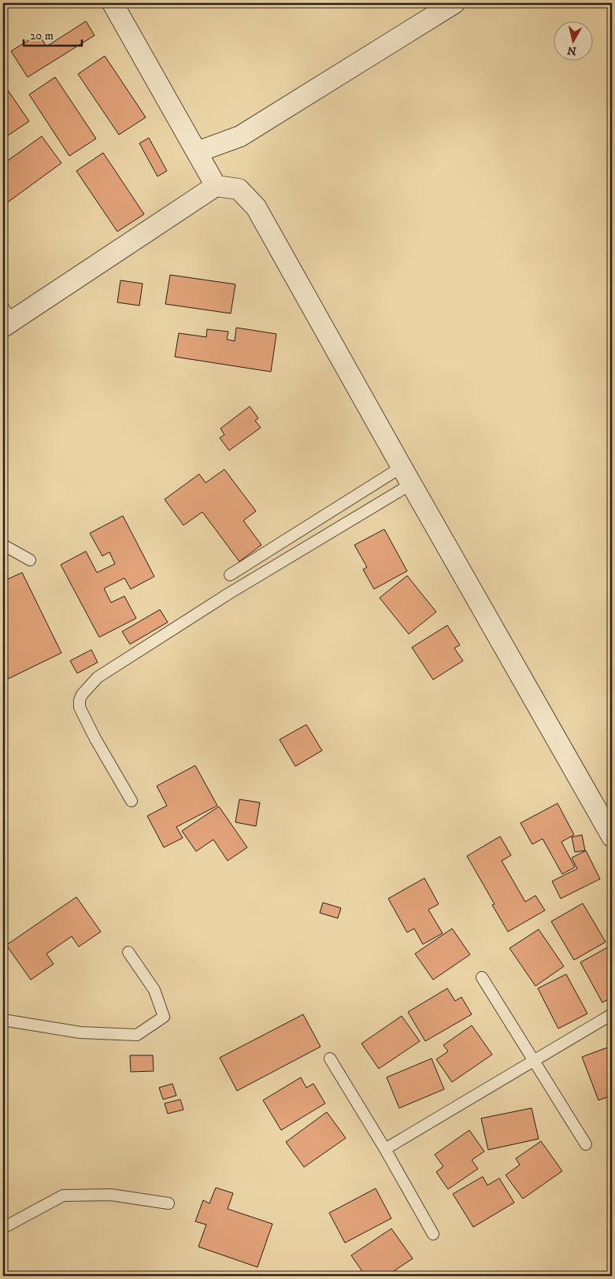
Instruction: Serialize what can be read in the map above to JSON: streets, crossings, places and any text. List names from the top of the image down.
{
  "scale_bar": "20 m",
  "north": "bottom"
}
